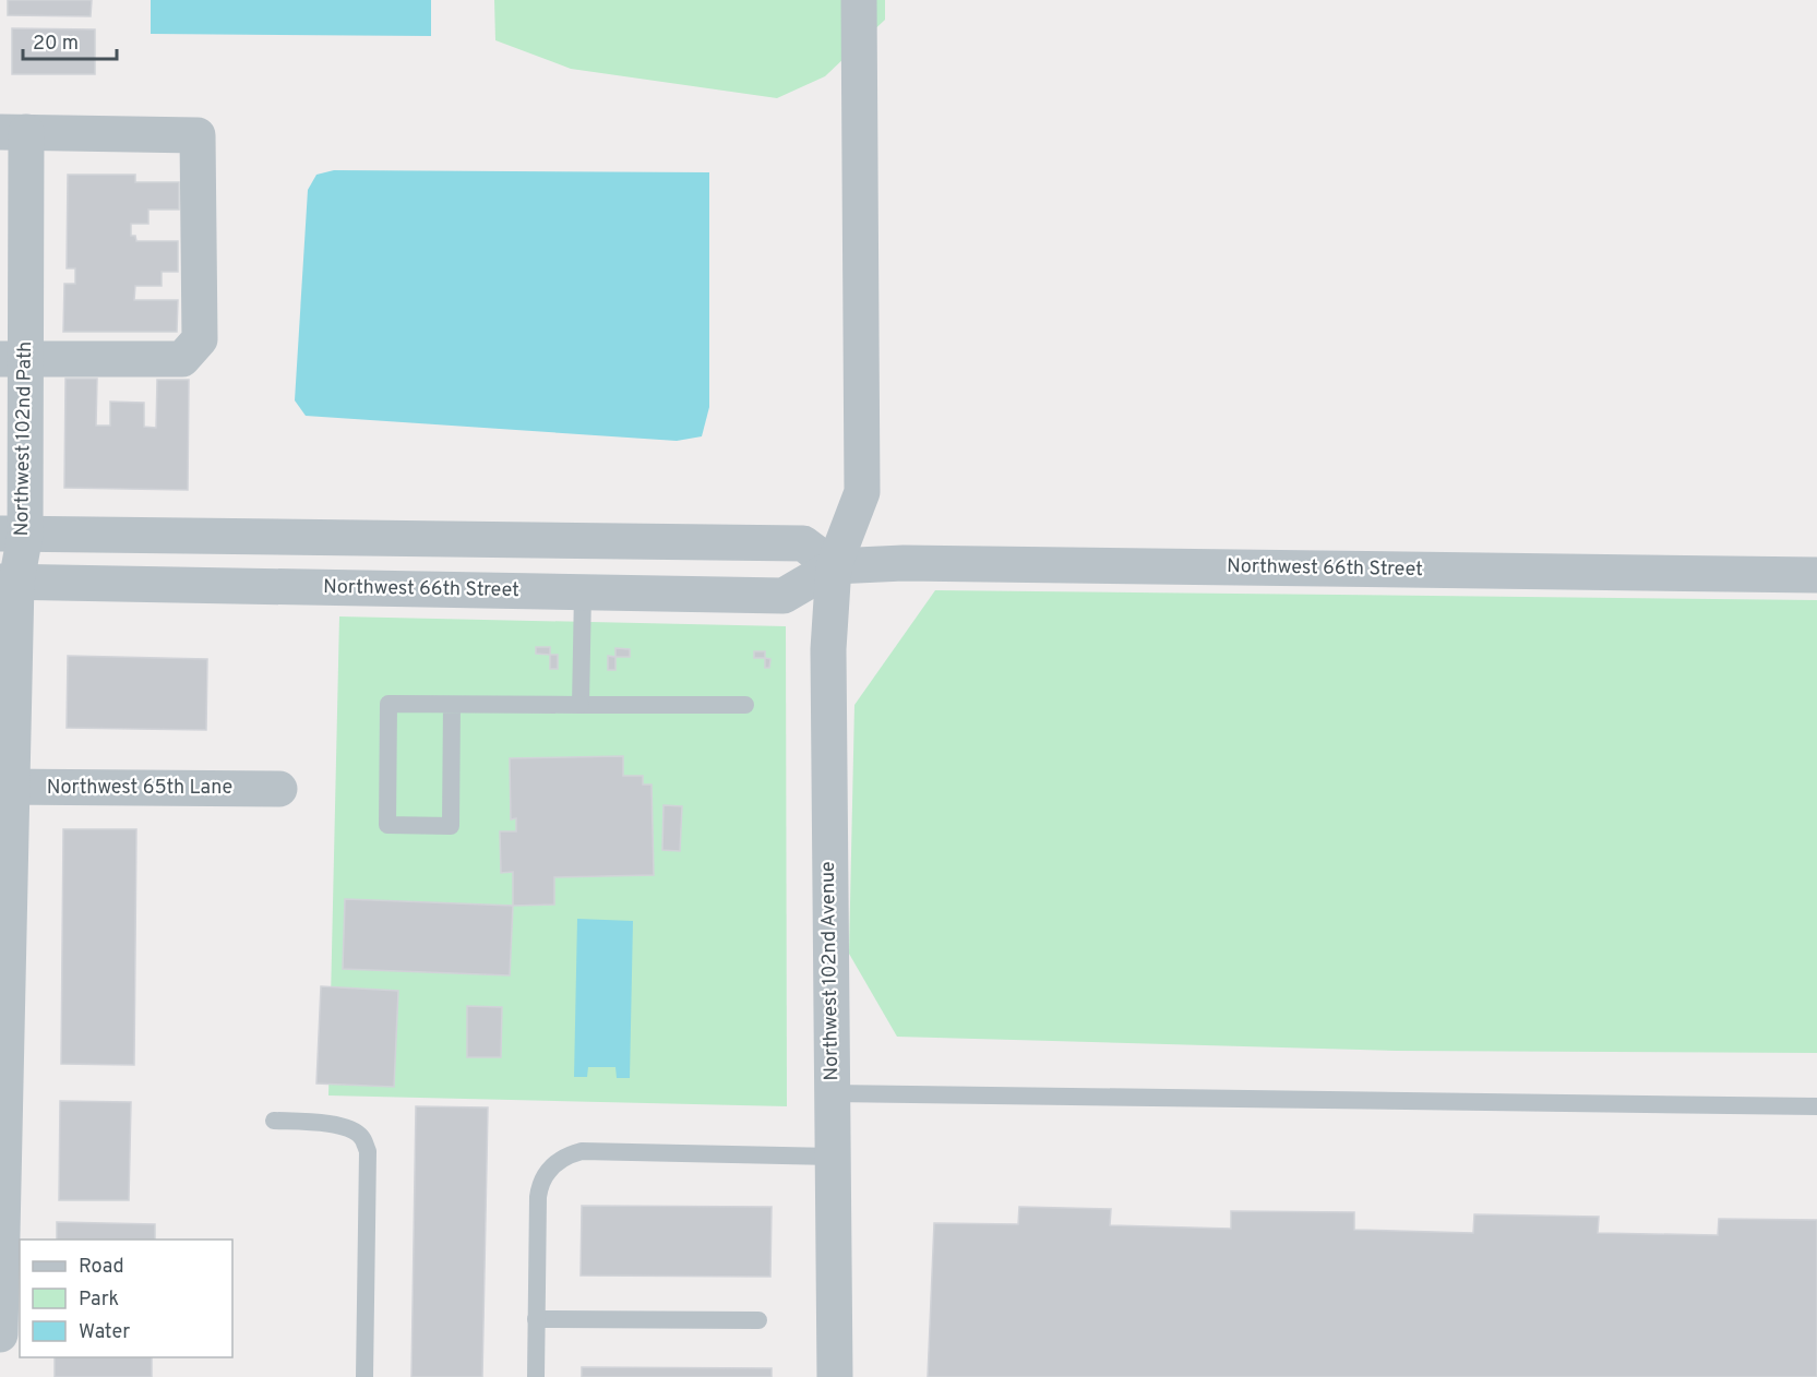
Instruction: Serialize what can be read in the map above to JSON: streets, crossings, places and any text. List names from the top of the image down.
{
  "streets": {
    "street": [
      "Northwest 102nd Path",
      "Northwest 66th Street",
      "Northwest 65th Lane",
      "Northwest 102nd Avenue"
    ]
  },
  "crossings": [
    ["Northwest 102nd Path", "Northwest 66th Street"],
    ["Northwest 102nd Path", "Northwest 65th Lane"],
    ["Northwest 66th Street", "Northwest 102nd Avenue"]
  ],
  "legend": ["Road", "Park", "Water"],
  "scale_bar": "20 m"
}
